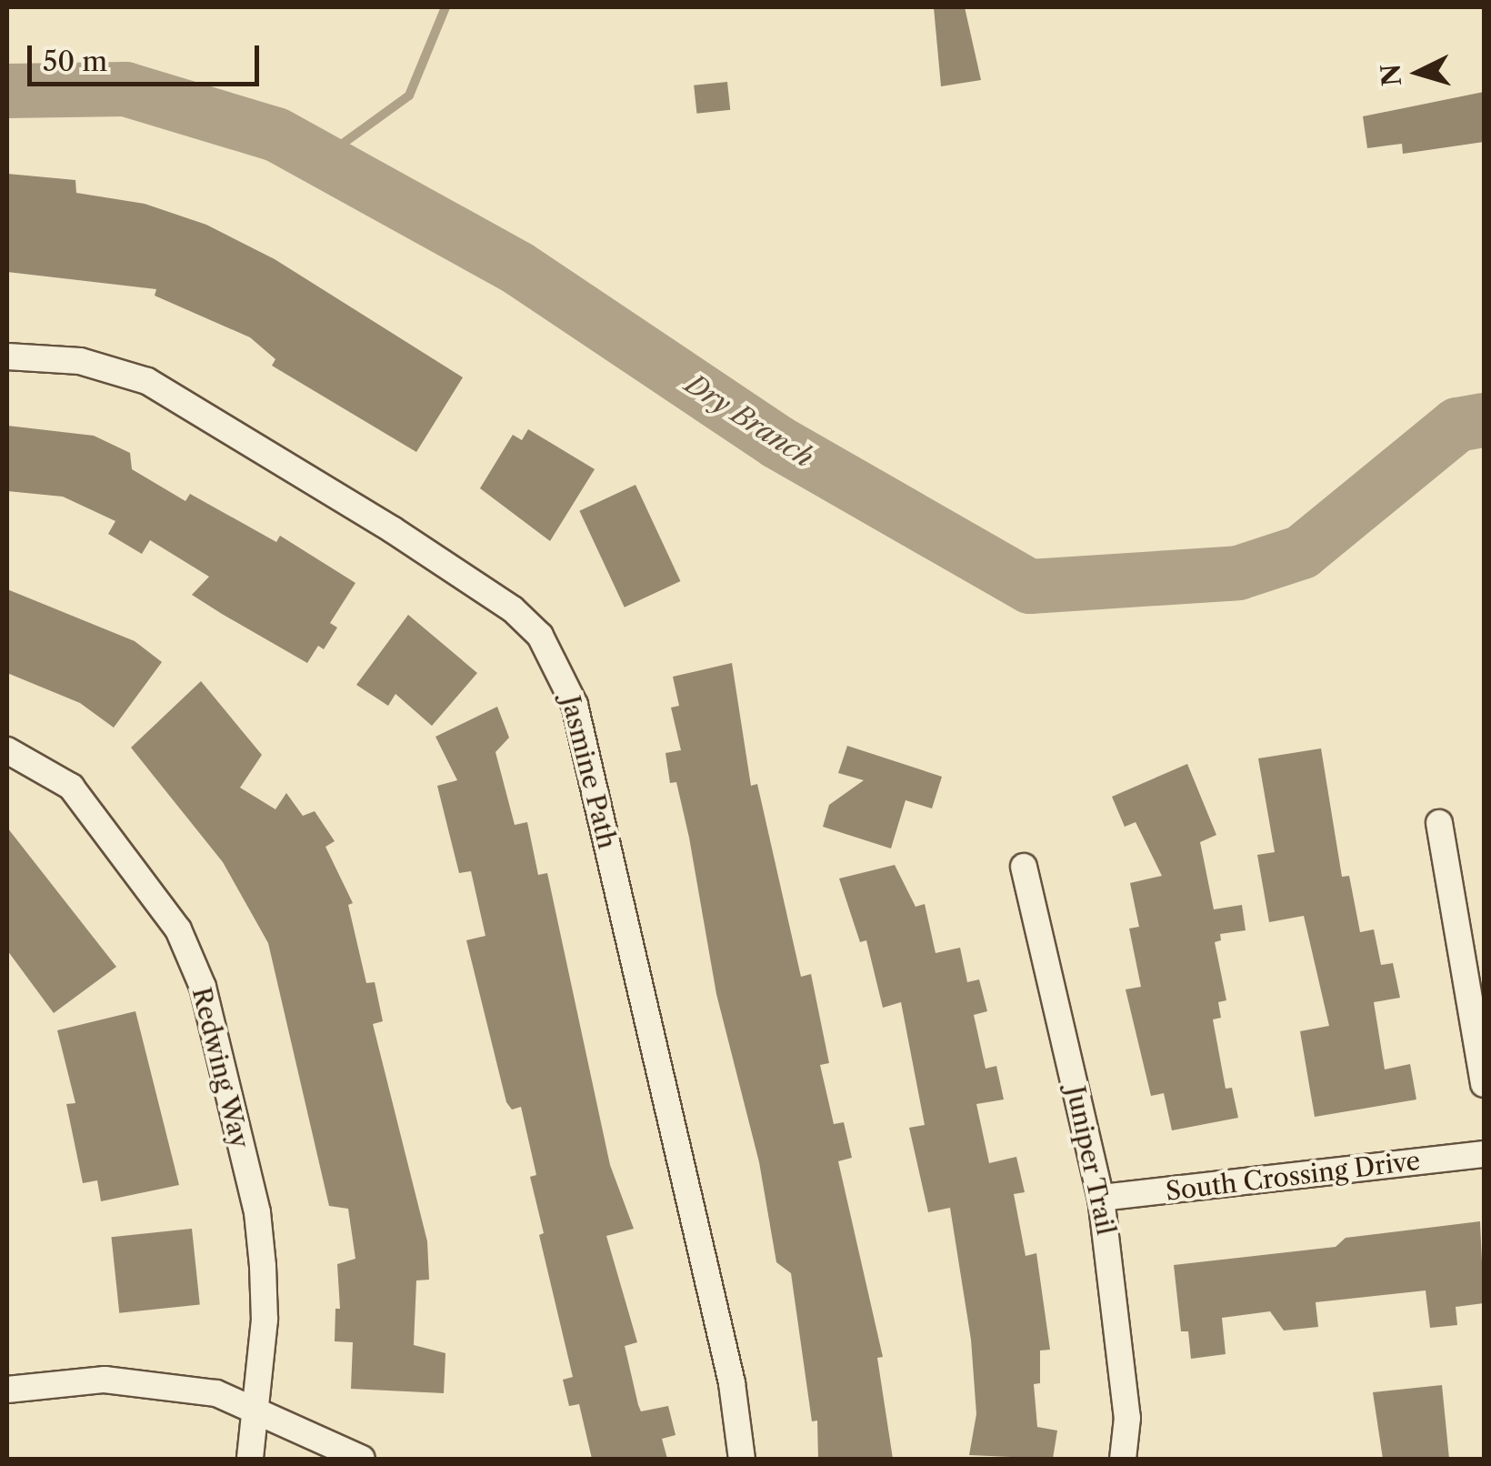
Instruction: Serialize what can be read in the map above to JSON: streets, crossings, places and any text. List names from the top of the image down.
{
  "streets": {
    "street": [
      "Jasmine Path",
      "Redwing Way",
      "Juniper Trail",
      "South Crossing Drive"
    ]
  },
  "crossings": [
    ["Juniper Trail", "South Crossing Drive"]
  ],
  "water": ["Dry Branch"],
  "scale_bar": "50 m",
  "north": "left"
}
